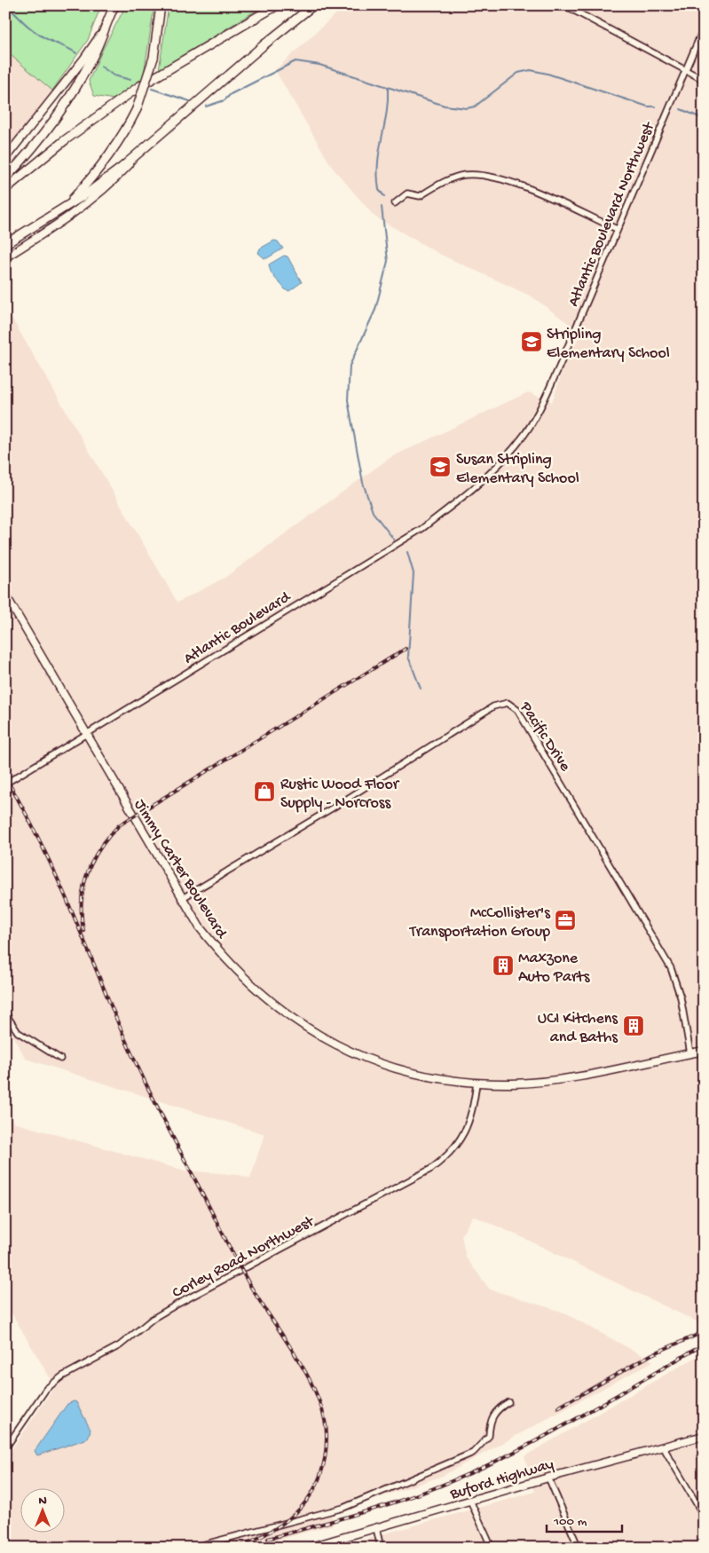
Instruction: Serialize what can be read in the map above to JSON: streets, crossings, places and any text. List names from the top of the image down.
{
  "streets": {
    "main road": ["Jimmy Carter Boulevard", "Buford Highway"],
    "street": [
      "Atlantic Boulevard Northwest",
      "Atlantic Boulevard",
      "Pacific Drive",
      "Corley Road Northwest"
    ]
  },
  "crossings": [
    ["Atlantic Boulevard Northwest", "Atlantic Boulevard"],
    ["Atlantic Boulevard", "Jimmy Carter Boulevard"],
    ["Pacific Drive", "Jimmy Carter Boulevard"],
    ["Jimmy Carter Boulevard", "Corley Road Northwest"]
  ],
  "places": {
    "school or university": ["Stripling Elementary School", "Susan Stripling Elementary School"],
    "shop": ["Rustic Wood Floor Supply - Norcross"],
    "office": ["McCollister's Transportation Group"],
    "building": ["Maxzone Auto Parts", "UCI Kitchens and Baths"]
  },
  "scale_bar": "100 m",
  "north": "top"
}
